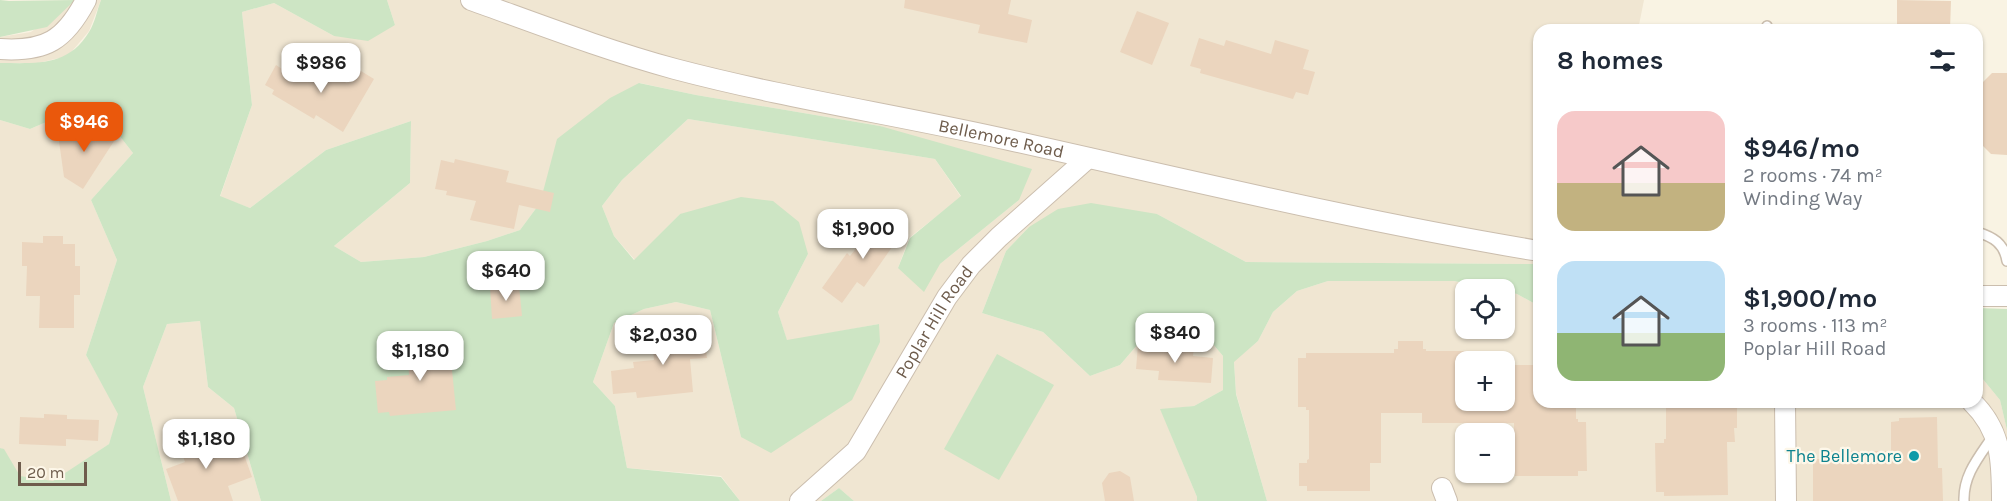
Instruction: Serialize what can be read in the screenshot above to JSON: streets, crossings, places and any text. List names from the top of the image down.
{
  "streets": {
    "street": ["Bellemore Road", "Poplar Hill Road"]
  },
  "crossings": [
    ["Bellemore Road", "Poplar Hill Road"]
  ],
  "places": ["The Bellemore"],
  "scale_bar": "20 m",
  "page": {
    "heading": "8 homes",
    "price": [
      "$986",
      "$946",
      "$1,900",
      "$640",
      "$840",
      "$2,030",
      "$1,180",
      "$1,180"
    ],
    "list": [
      {
        "name": "$946/mo",
        "note": "2 rooms · 74 m² · Winding Way"
      },
      {
        "name": "$1,900/mo",
        "note": "3 rooms · 113 m² · Poplar Hill Road"
      }
    ],
    "map_buttons": ["+", "−"],
    "scale": "20 m"
  }
}
